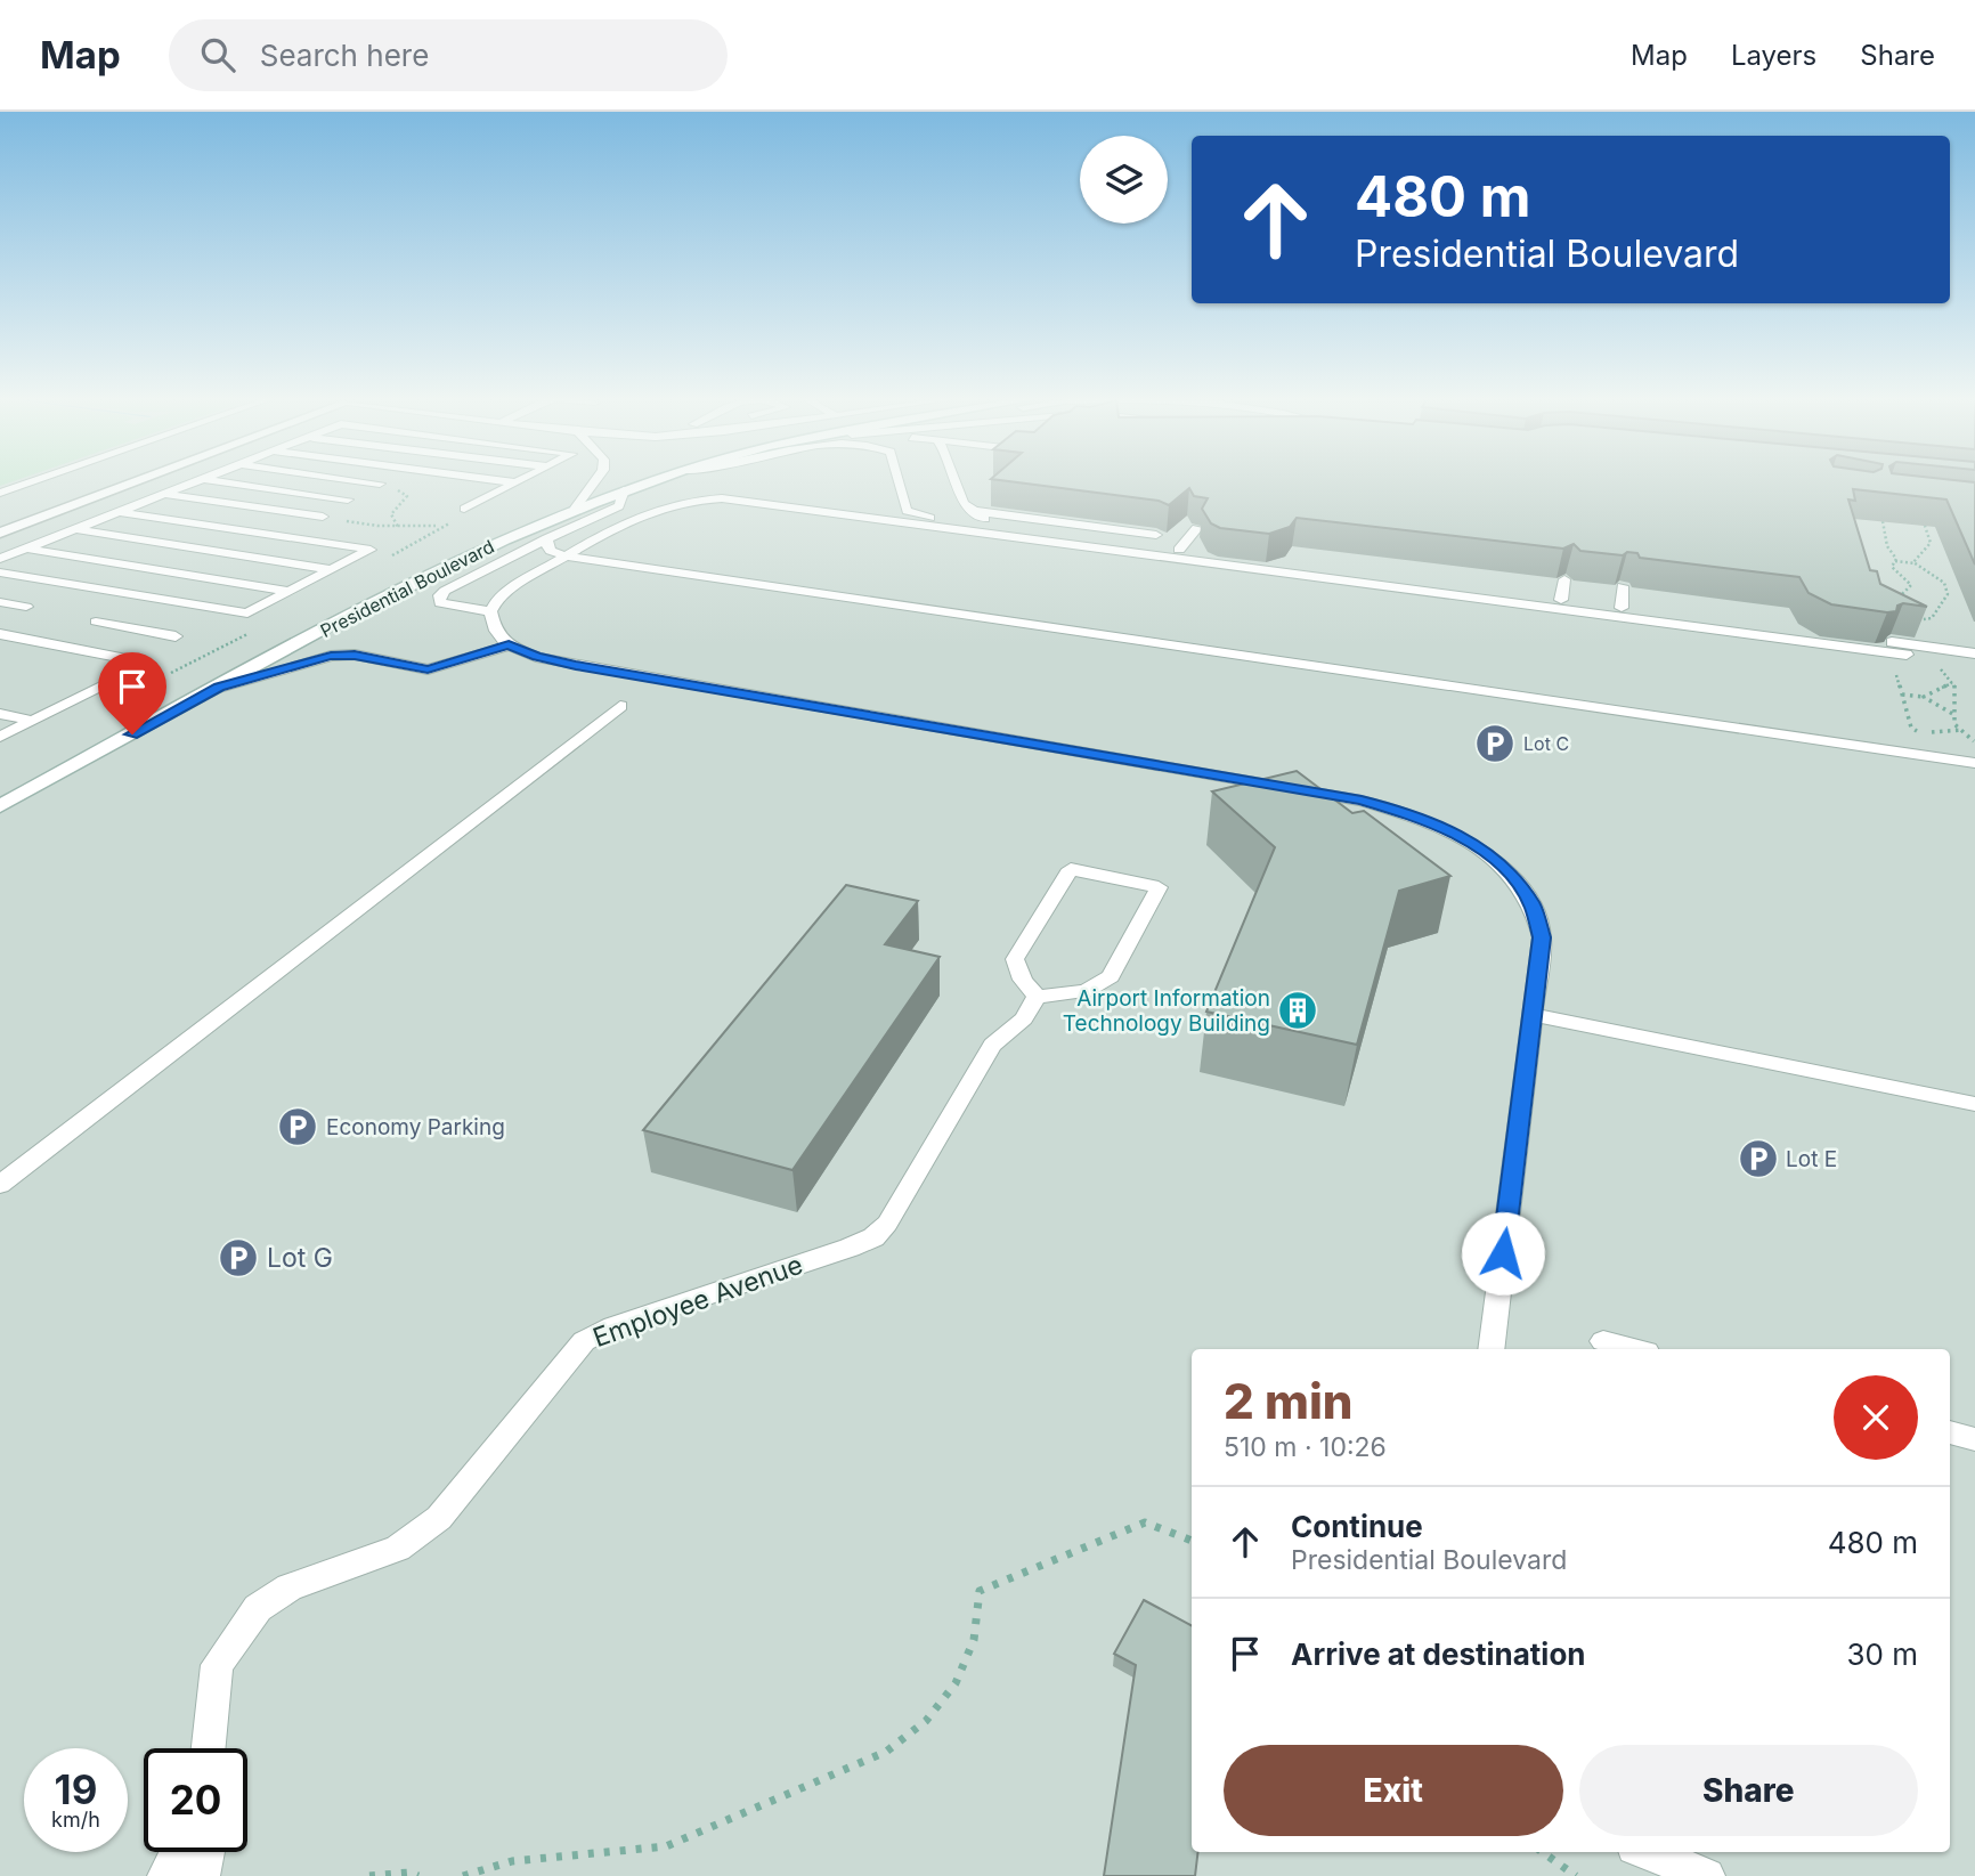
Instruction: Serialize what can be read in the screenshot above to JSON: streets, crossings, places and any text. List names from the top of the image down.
{
  "streets": {
    "main road": ["Presidential Boulevard"],
    "lane": ["Employee Avenue"]
  },
  "places": {
    "parking": [
      "Lot C",
      "Economy Parking",
      "Lot E",
      "Lot G"
    ],
    "building": ["Airport Information Technology Building"]
  },
  "page": {
    "header": "Map",
    "search": "Search here",
    "nav": ["Map", "Layers", "Share"],
    "turn": ["480 m", "Presidential Boulevard"],
    "heading": ["2 min", "510 m · 10:26"],
    "list": [
      {
        "name": "Continue",
        "note": "Presidential Boulevard",
        "value": "480 m"
      },
      {
        "name": "Arrive at destination",
        "value": "30 m"
      }
    ],
    "buttons": ["Exit", "Share"],
    "speed": "19 km/h",
    "limit": "20"
  }
}
